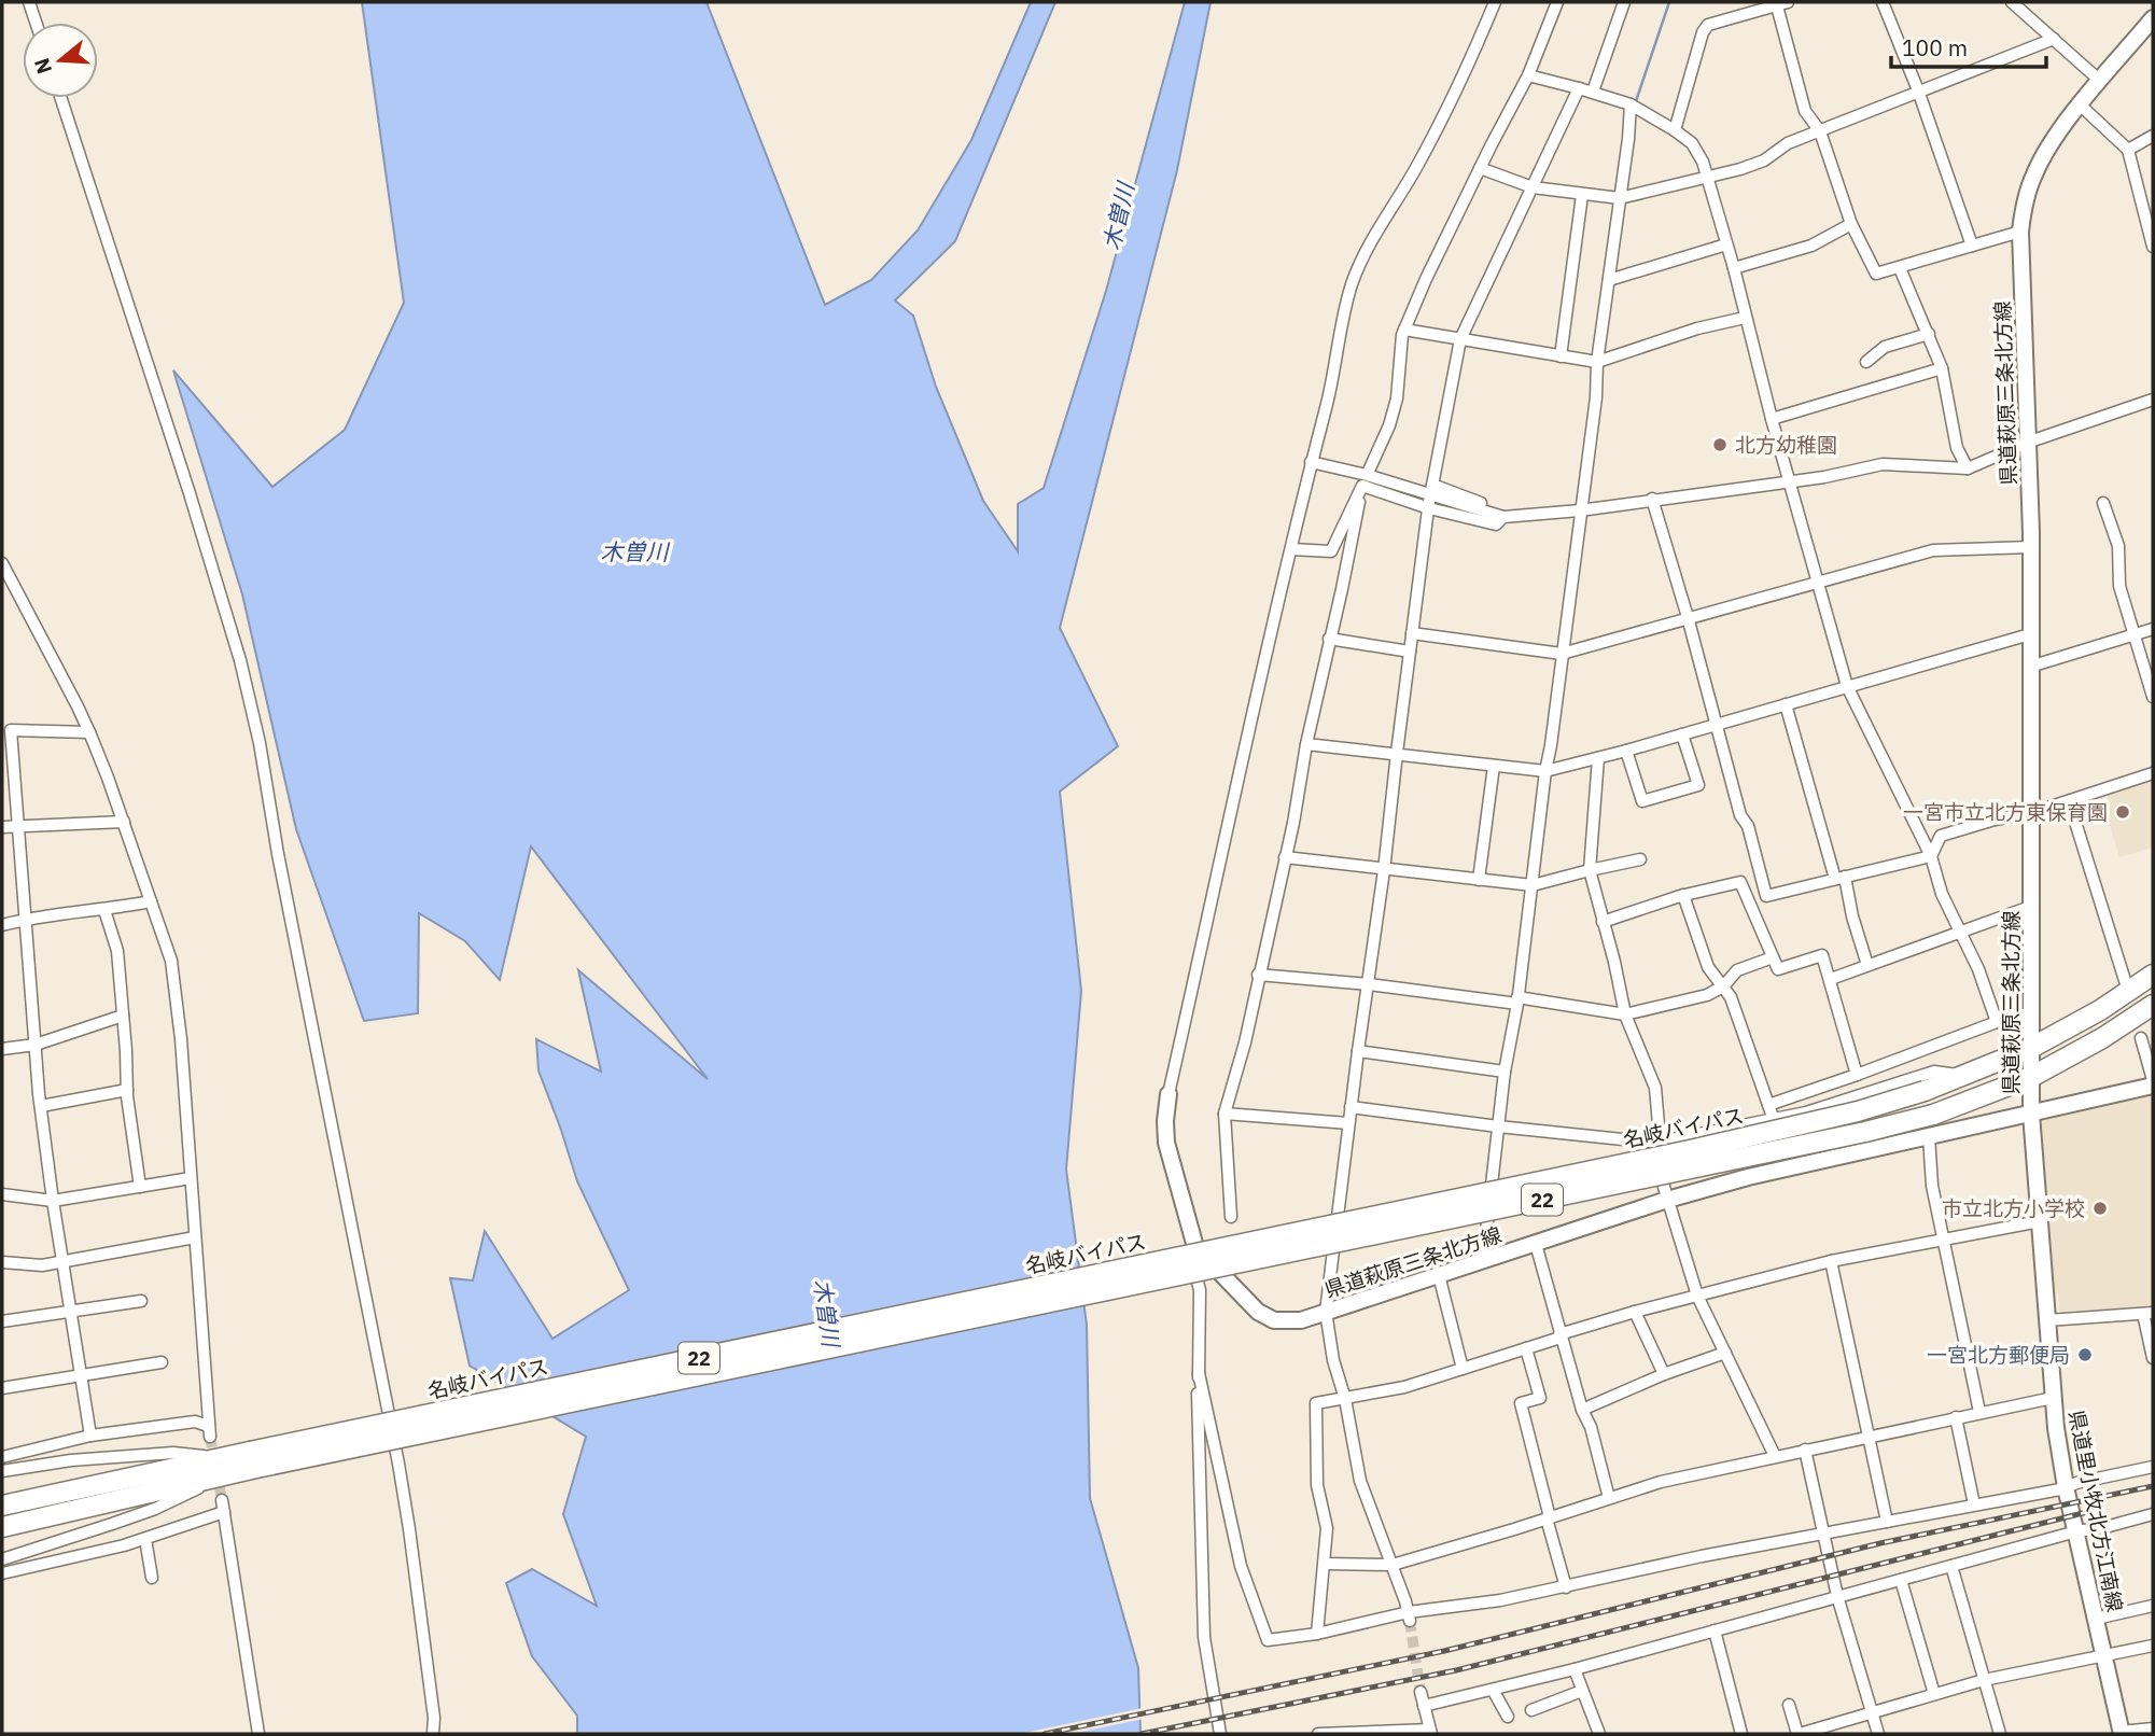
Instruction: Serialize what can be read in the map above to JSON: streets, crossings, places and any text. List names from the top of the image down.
{
  "streets": {
    "highway": ["名岐バイパス", "22"],
    "main road": ["県道萩原三条北方線", "県道里小牧北方江南線"]
  },
  "crossings": [
    ["県道萩原三条北方線", "名岐バイパス"],
    ["県道萩原三条北方線", "県道里小牧北方江南線"]
  ],
  "water": ["木曽川"],
  "places": [
    "北方幼稚園",
    "一宮市立北方東保育園",
    "市立北方小学校",
    "一宮北方郵便局"
  ],
  "scale_bar": "100 m",
  "north": "left"
}
